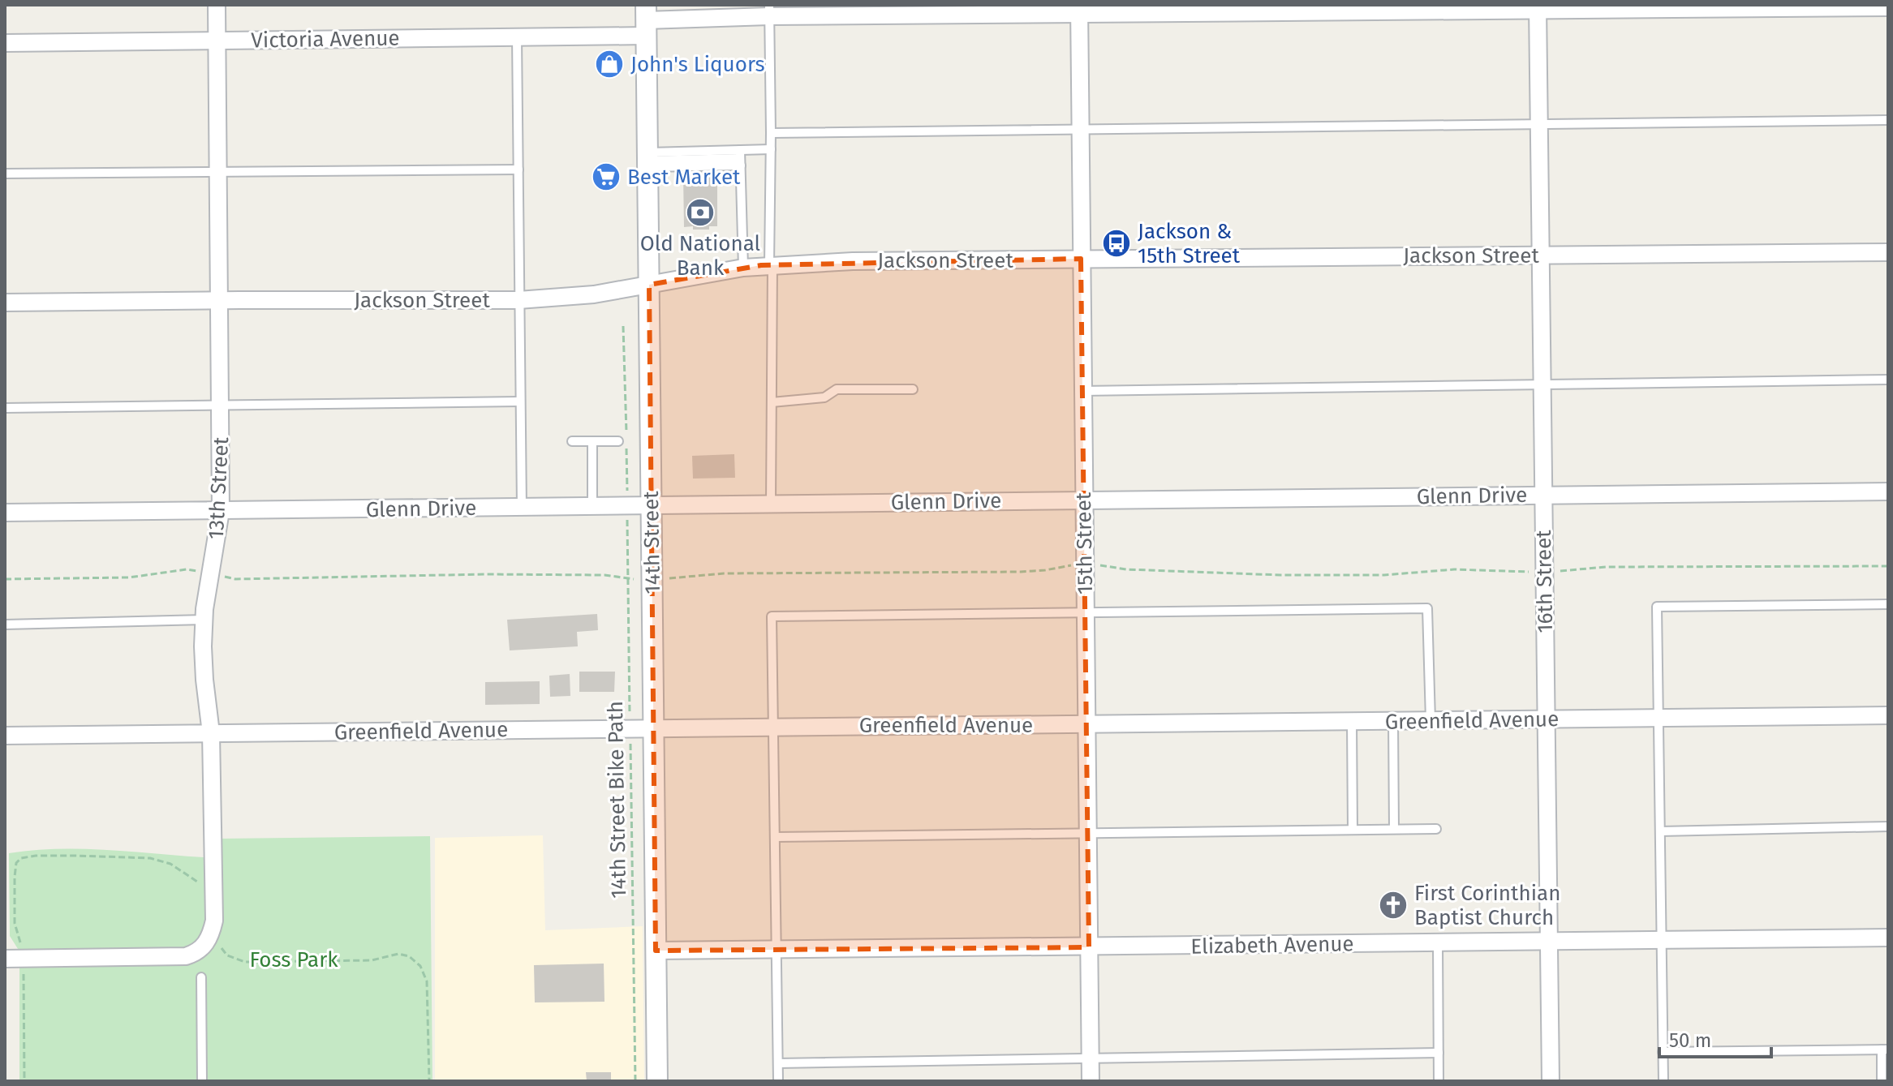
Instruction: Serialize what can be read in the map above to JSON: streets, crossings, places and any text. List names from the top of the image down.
{
  "streets": {
    "street": [
      "Victoria Avenue",
      "Jackson Street",
      "13th Street",
      "Glenn Drive",
      "14th Street",
      "15th Street",
      "16th Street",
      "Greenfield Avenue",
      "Elizabeth Avenue"
    ],
    "path": ["14th Street Bike Path"]
  },
  "crossings": [
    ["Victoria Avenue", "13th Street"],
    ["Victoria Avenue", "14th Street"],
    ["Victoria Avenue", "15th Street"],
    ["Victoria Avenue", "16th Street"],
    ["Jackson Street", "13th Street"],
    ["Jackson Street", "14th Street"],
    ["Jackson Street", "15th Street"],
    ["Jackson Street", "16th Street"],
    ["13th Street", "Glenn Drive"],
    ["13th Street", "Greenfield Avenue"],
    ["Glenn Drive", "14th Street"],
    ["Glenn Drive", "15th Street"],
    ["Glenn Drive", "16th Street"],
    ["14th Street", "Greenfield Avenue"],
    ["14th Street", "Elizabeth Avenue"],
    ["15th Street", "Greenfield Avenue"],
    ["15th Street", "Elizabeth Avenue"],
    ["16th Street", "Greenfield Avenue"],
    ["16th Street", "Elizabeth Avenue"],
    ["Greenfield Avenue", "14th Street Bike Path"]
  ],
  "parks": ["Foss Park"],
  "places": {
    "shop": ["John's Liquors"],
    "supermarket": ["Best Market"],
    "bank": ["Old National Bank"],
    "bus stop": ["Jackson & 15th Street"],
    "church": ["First Corinthian Baptist Church"]
  },
  "scale_bar": "50 m"
}
